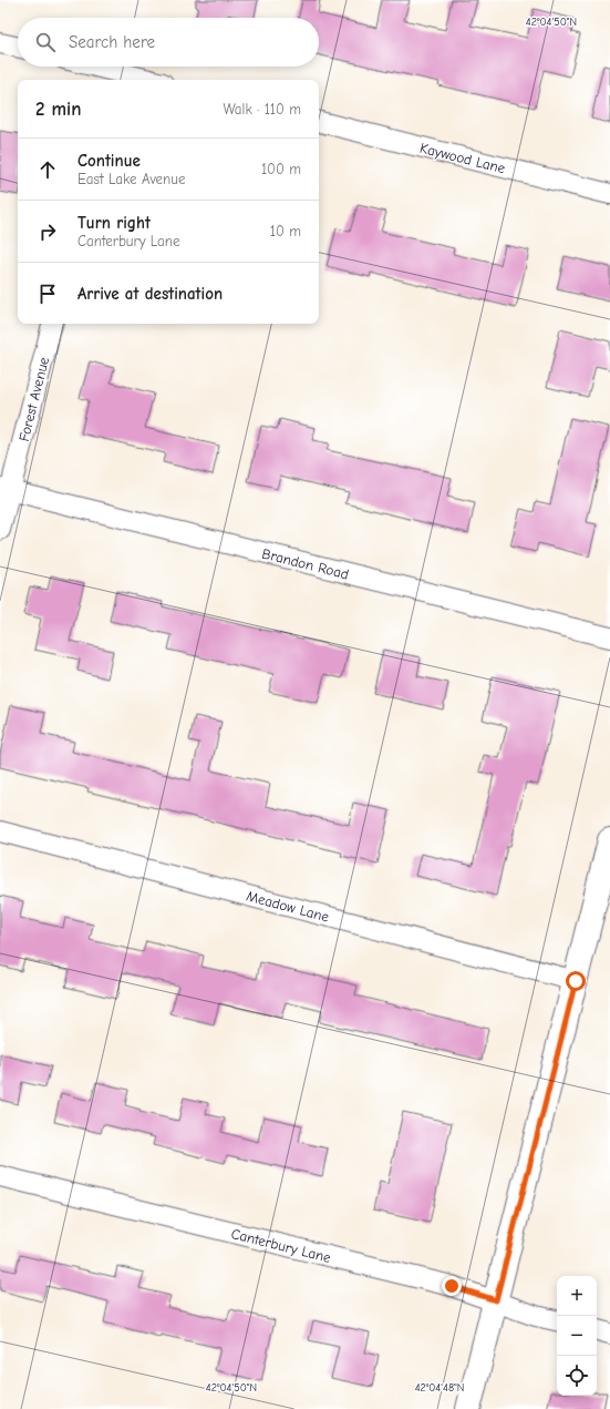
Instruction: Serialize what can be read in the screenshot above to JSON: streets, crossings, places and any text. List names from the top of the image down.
{
  "streets": {
    "street": [
      "Kaywood Lane",
      "Forest Avenue",
      "Brandon Road",
      "Meadow Lane",
      "Canterbury Lane"
    ]
  },
  "crossings": [
    ["Forest Avenue", "Brandon Road"]
  ],
  "page": {
    "search": "Search here",
    "heading": ["2 min", "Walk · 110 m"],
    "list": [
      ["Continue", "East Lake Avenue", "100 m"],
      ["Turn right", "Canterbury Lane", "10 m"],
      "Arrive at destination"
    ],
    "map_buttons": ["+", "−"]
  },
  "coordinates": ["42°04'50\"N", "42°04'48\"N"]
}
